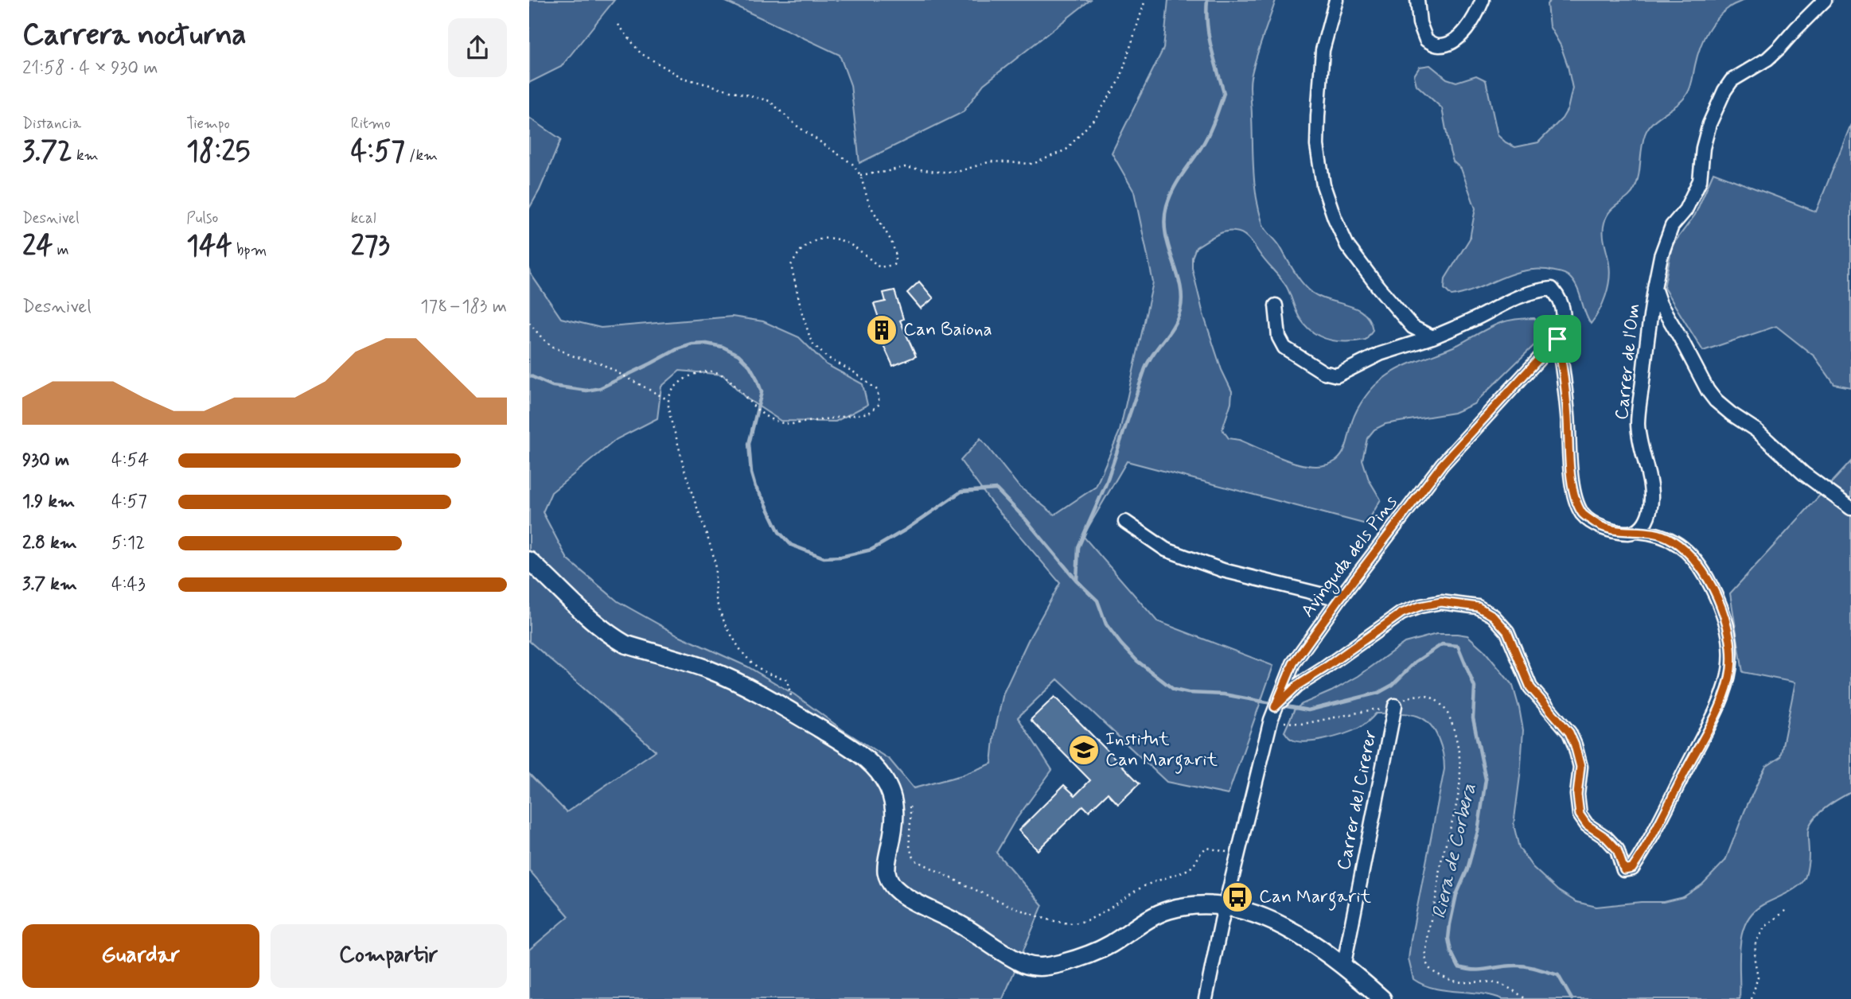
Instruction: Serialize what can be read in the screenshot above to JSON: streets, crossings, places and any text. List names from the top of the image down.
{
  "streets": {
    "street": ["Carrer de l'Om", "Avinguda dels Pins", "Carrer del Cirerer"]
  },
  "water": ["Riera de Corbera"],
  "places": {
    "building": ["Can Baiona"],
    "school or university": ["Institut Can Margarit"],
    "bus stop": ["Can Margarit"]
  },
  "page": {
    "heading": ["Carrera nocturna", "21:58 · 4 × 930 m"],
    "stats": [
      ["Distancia", "3.72 km"],
      ["Tiempo", "18:25"],
      ["Ritmo", "4:57 /km"],
      ["Desnivel", "24 m"],
      ["Pulso", "144 bpm"],
      ["kcal", "273"]
    ],
    "chart": ["Desnivel", "178–183 m"],
    "list": [
      {
        "name": "930 m",
        "note": "4:54"
      },
      {
        "name": "1.9 km",
        "note": "4:57"
      },
      {
        "name": "2.8 km",
        "note": "5:12"
      },
      {
        "name": "3.7 km",
        "note": "4:43"
      }
    ],
    "buttons": ["Guardar", "Compartir"]
  }
}
